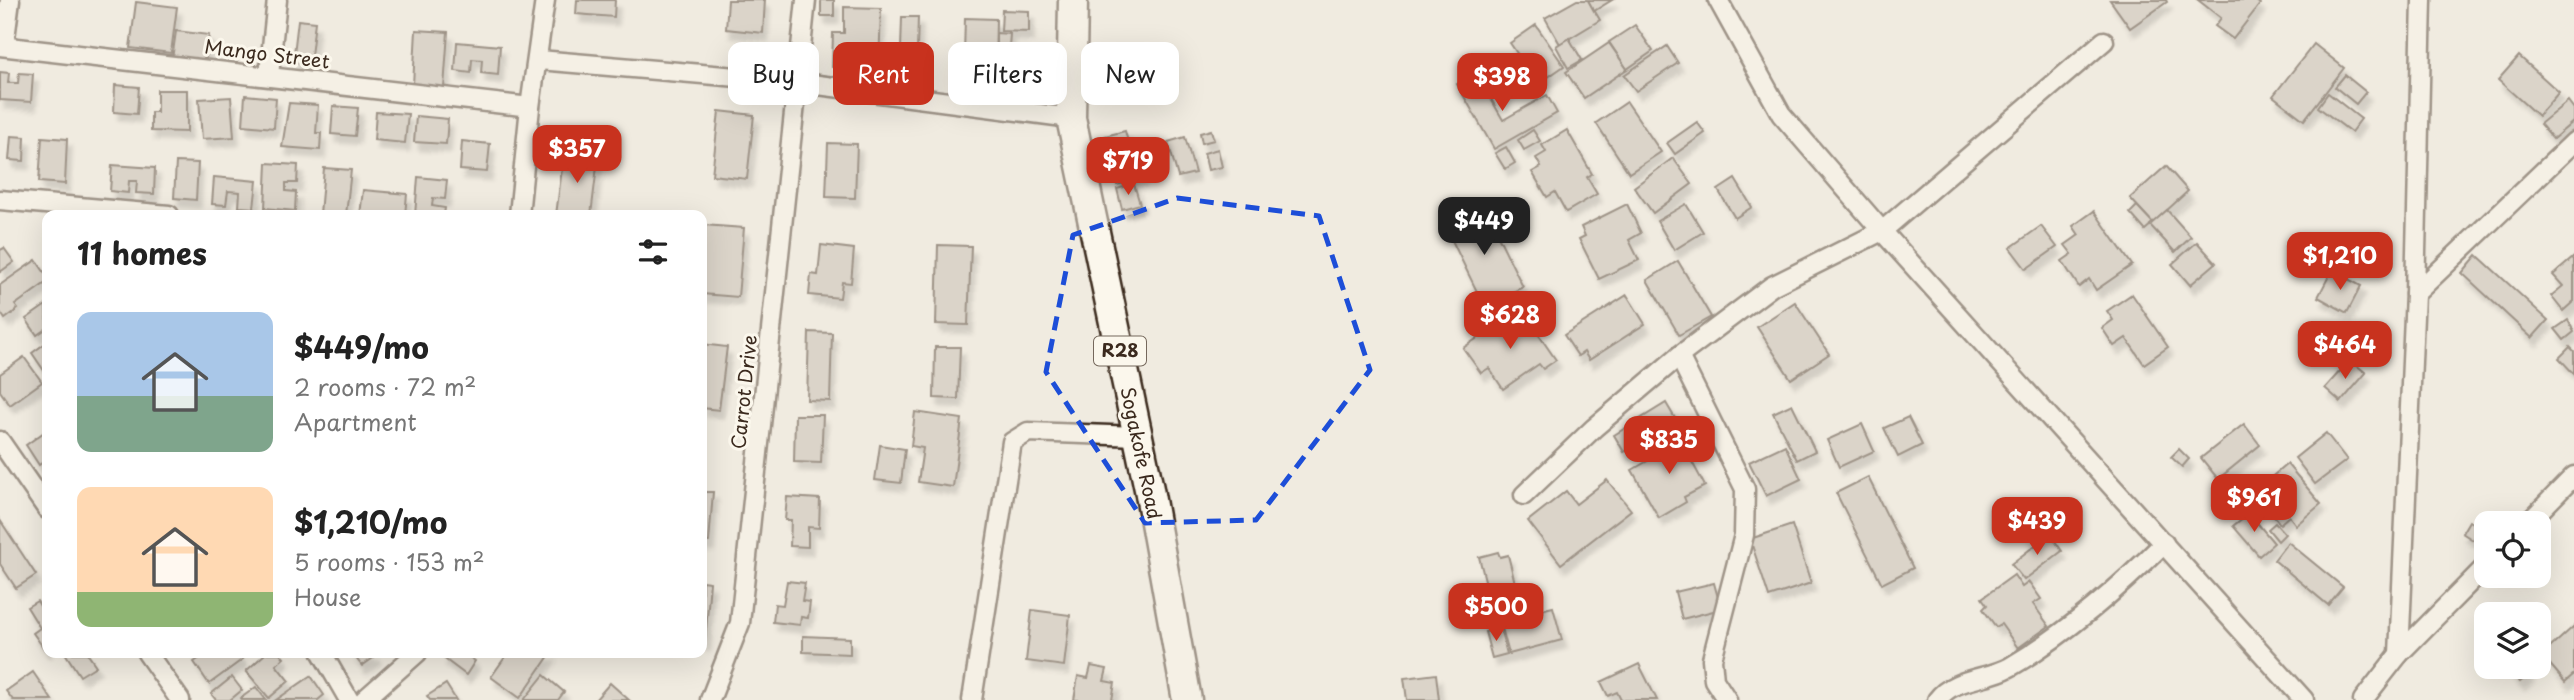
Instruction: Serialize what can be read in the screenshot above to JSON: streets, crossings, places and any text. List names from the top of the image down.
{
  "streets": {
    "main road": ["R28", "Sogakofe Road"],
    "street": ["Mango Street", "Carrot Drive"]
  },
  "page": {
    "chip": [
      "Buy",
      "Rent",
      "Filters",
      "New"
    ],
    "price": [
      "$398",
      "$357",
      "$719",
      "$449",
      "$1,210",
      "$628",
      "$464",
      "$835",
      "$961",
      "$439",
      "$500"
    ],
    "heading": "11 homes",
    "list": [
      {
        "name": "$449/mo",
        "note": "2 rooms · 72 m² · Apartment"
      },
      {
        "name": "$1,210/mo",
        "note": "5 rooms · 153 m² · House"
      }
    ]
  }
}
